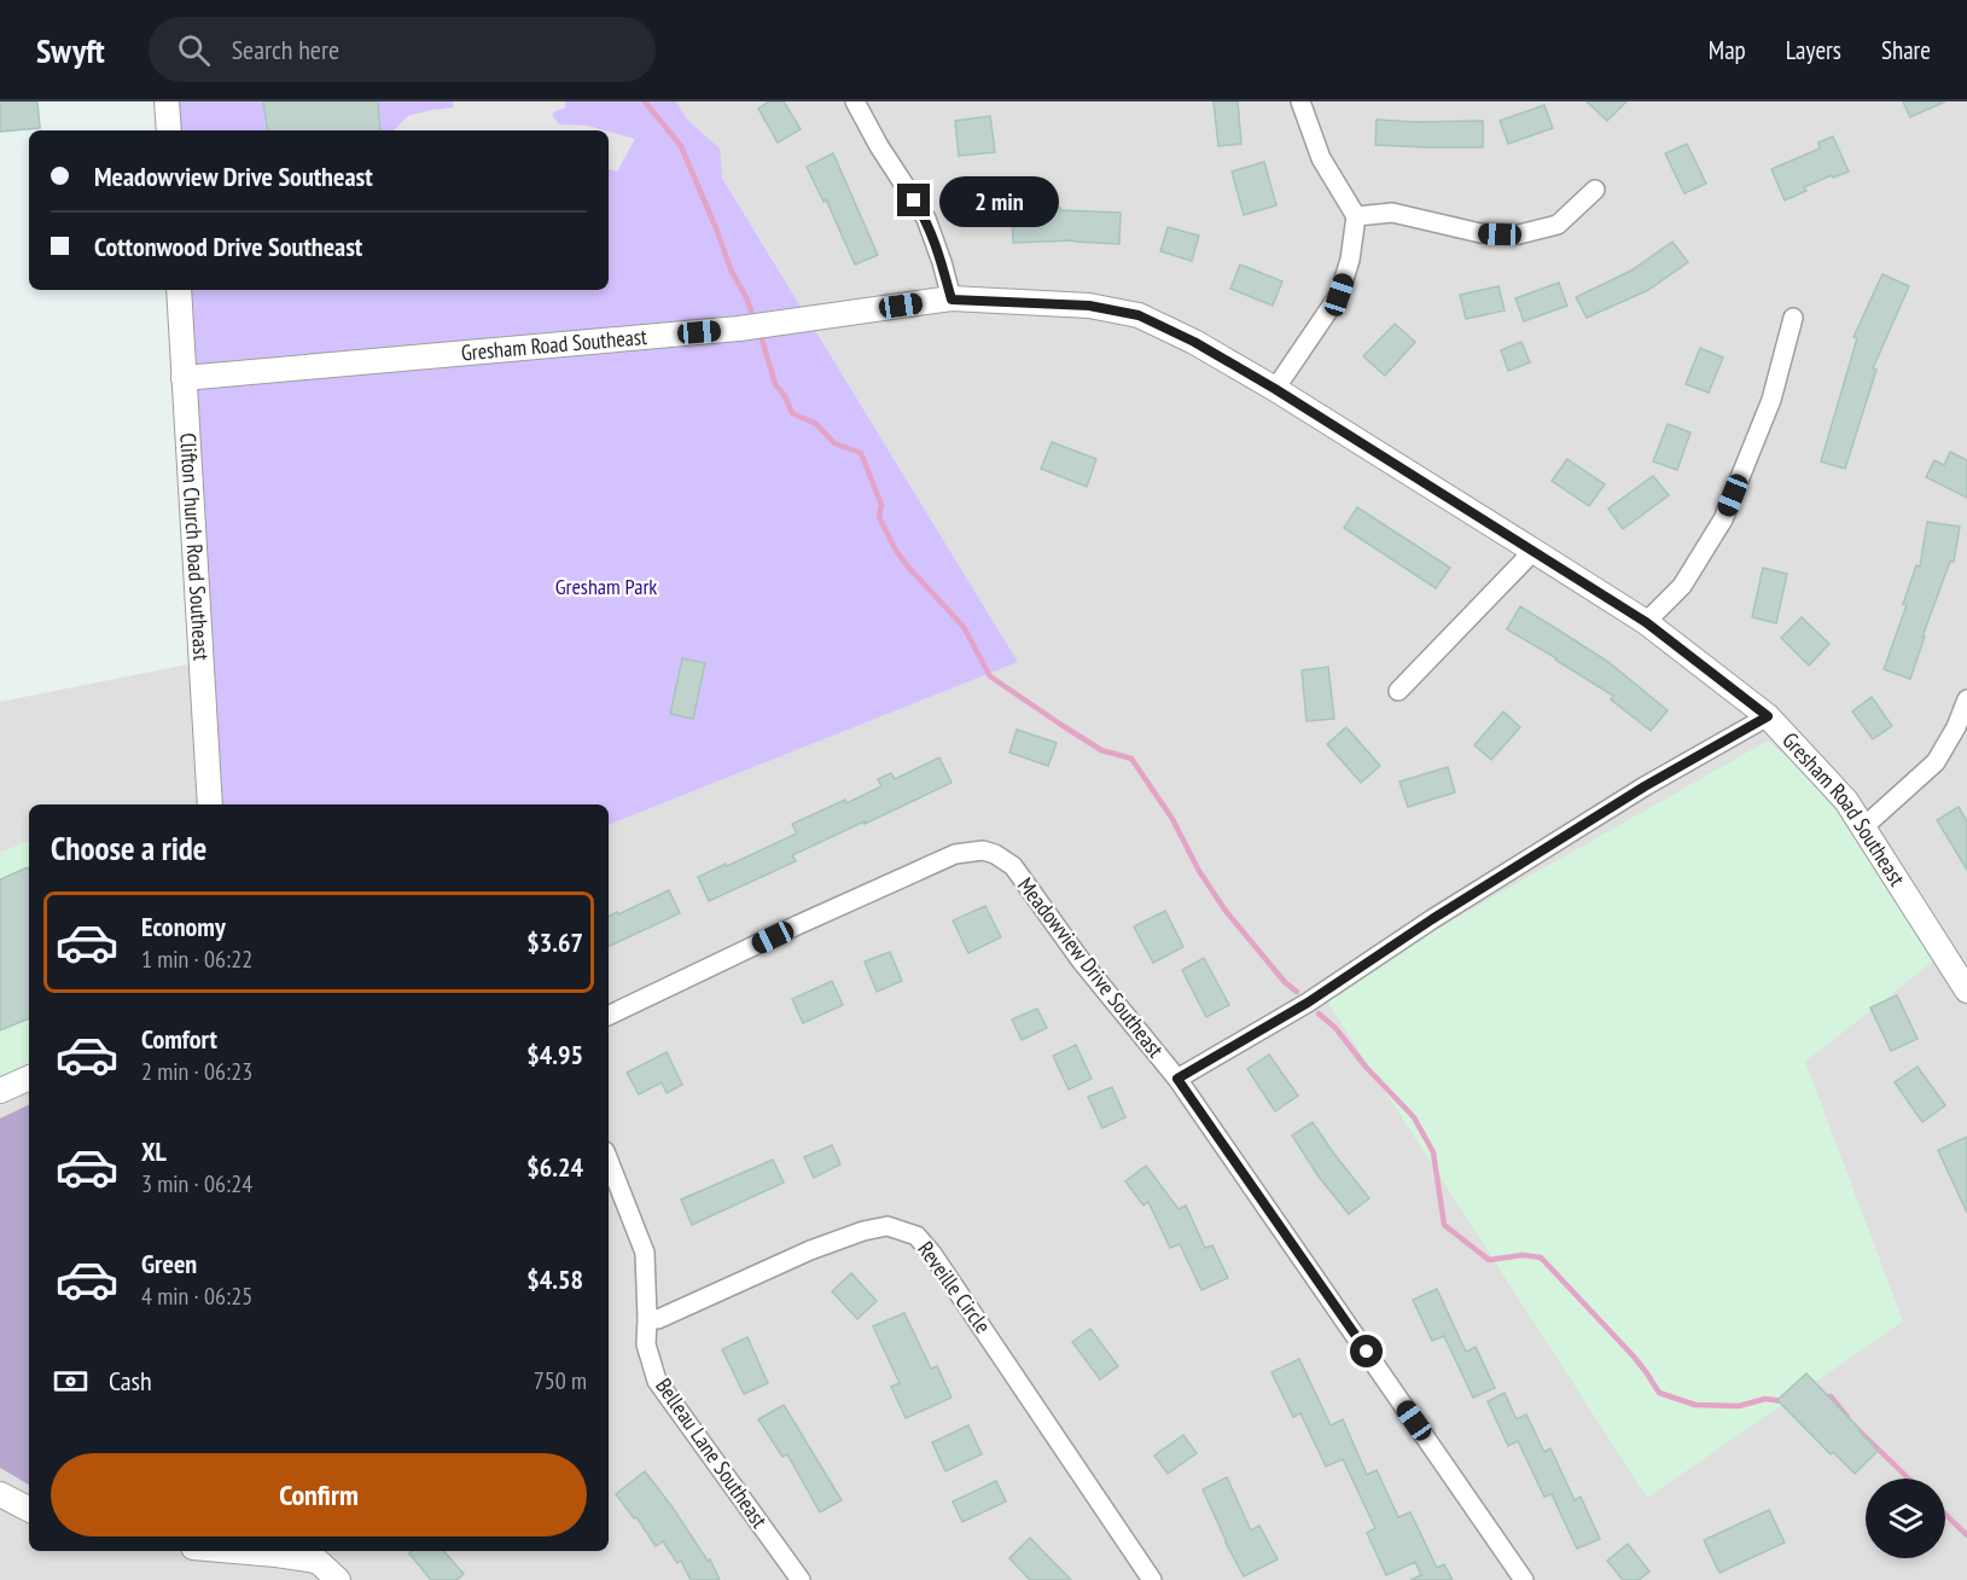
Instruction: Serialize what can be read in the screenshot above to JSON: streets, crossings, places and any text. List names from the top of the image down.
{
  "streets": {
    "street": [
      "Gresham Road Southeast",
      "Clifton Church Road Southeast",
      "Meadowview Drive Southeast",
      "Reveille Circle",
      "Belleau Lane Southeast"
    ]
  },
  "crossings": [
    ["Gresham Road Southeast", "Clifton Church Road Southeast"],
    ["Reveille Circle", "Belleau Lane Southeast"]
  ],
  "parks": ["Gresham Park"],
  "page": {
    "header": "Swyft",
    "search": "Search here",
    "nav": ["Map", "Layers", "Share"],
    "banner": ["Meadowview Drive Southeast", "Cottonwood Drive Southeast"],
    "bubble": "2 min",
    "heading": "Choose a ride",
    "list": [
      {
        "name": "Economy",
        "note": "1 min · 06:22",
        "value": "$3.67"
      },
      {
        "name": "Comfort",
        "note": "2 min · 06:23",
        "value": "$4.95"
      },
      {
        "name": "XL",
        "note": "3 min · 06:24",
        "value": "$6.24"
      },
      {
        "name": "Green",
        "note": "4 min · 06:25",
        "value": "$4.58"
      }
    ],
    "pay": ["Cash", "750 m"],
    "buttons": "Confirm"
  }
}
